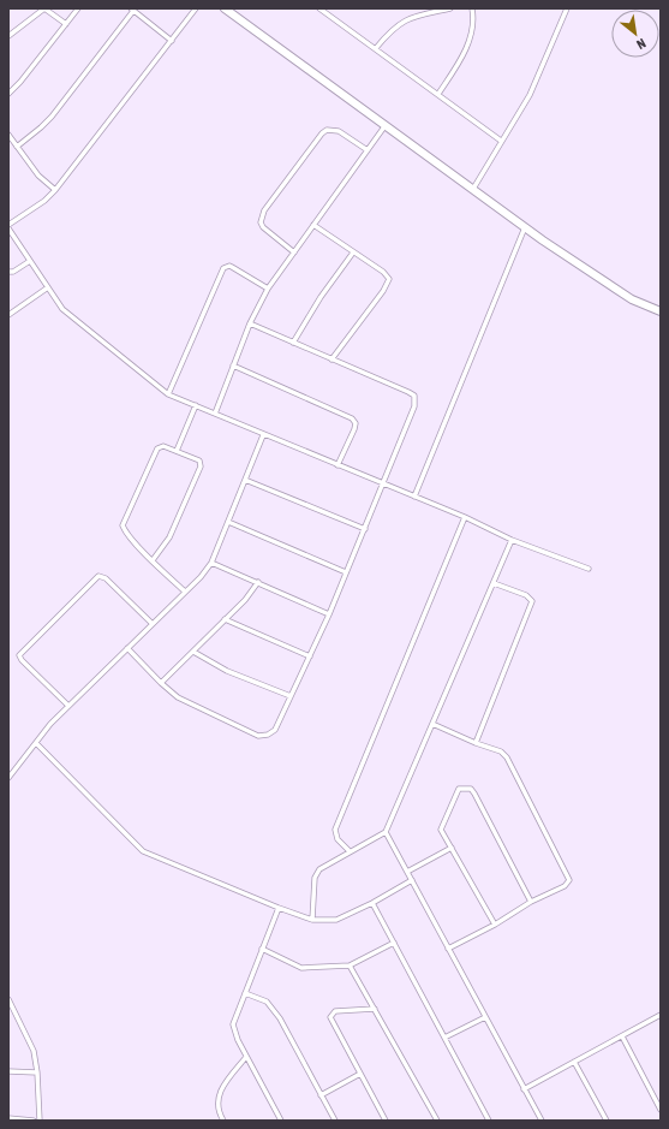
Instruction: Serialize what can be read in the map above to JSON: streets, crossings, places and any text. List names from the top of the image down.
{
  "north": "bottom right"
}
